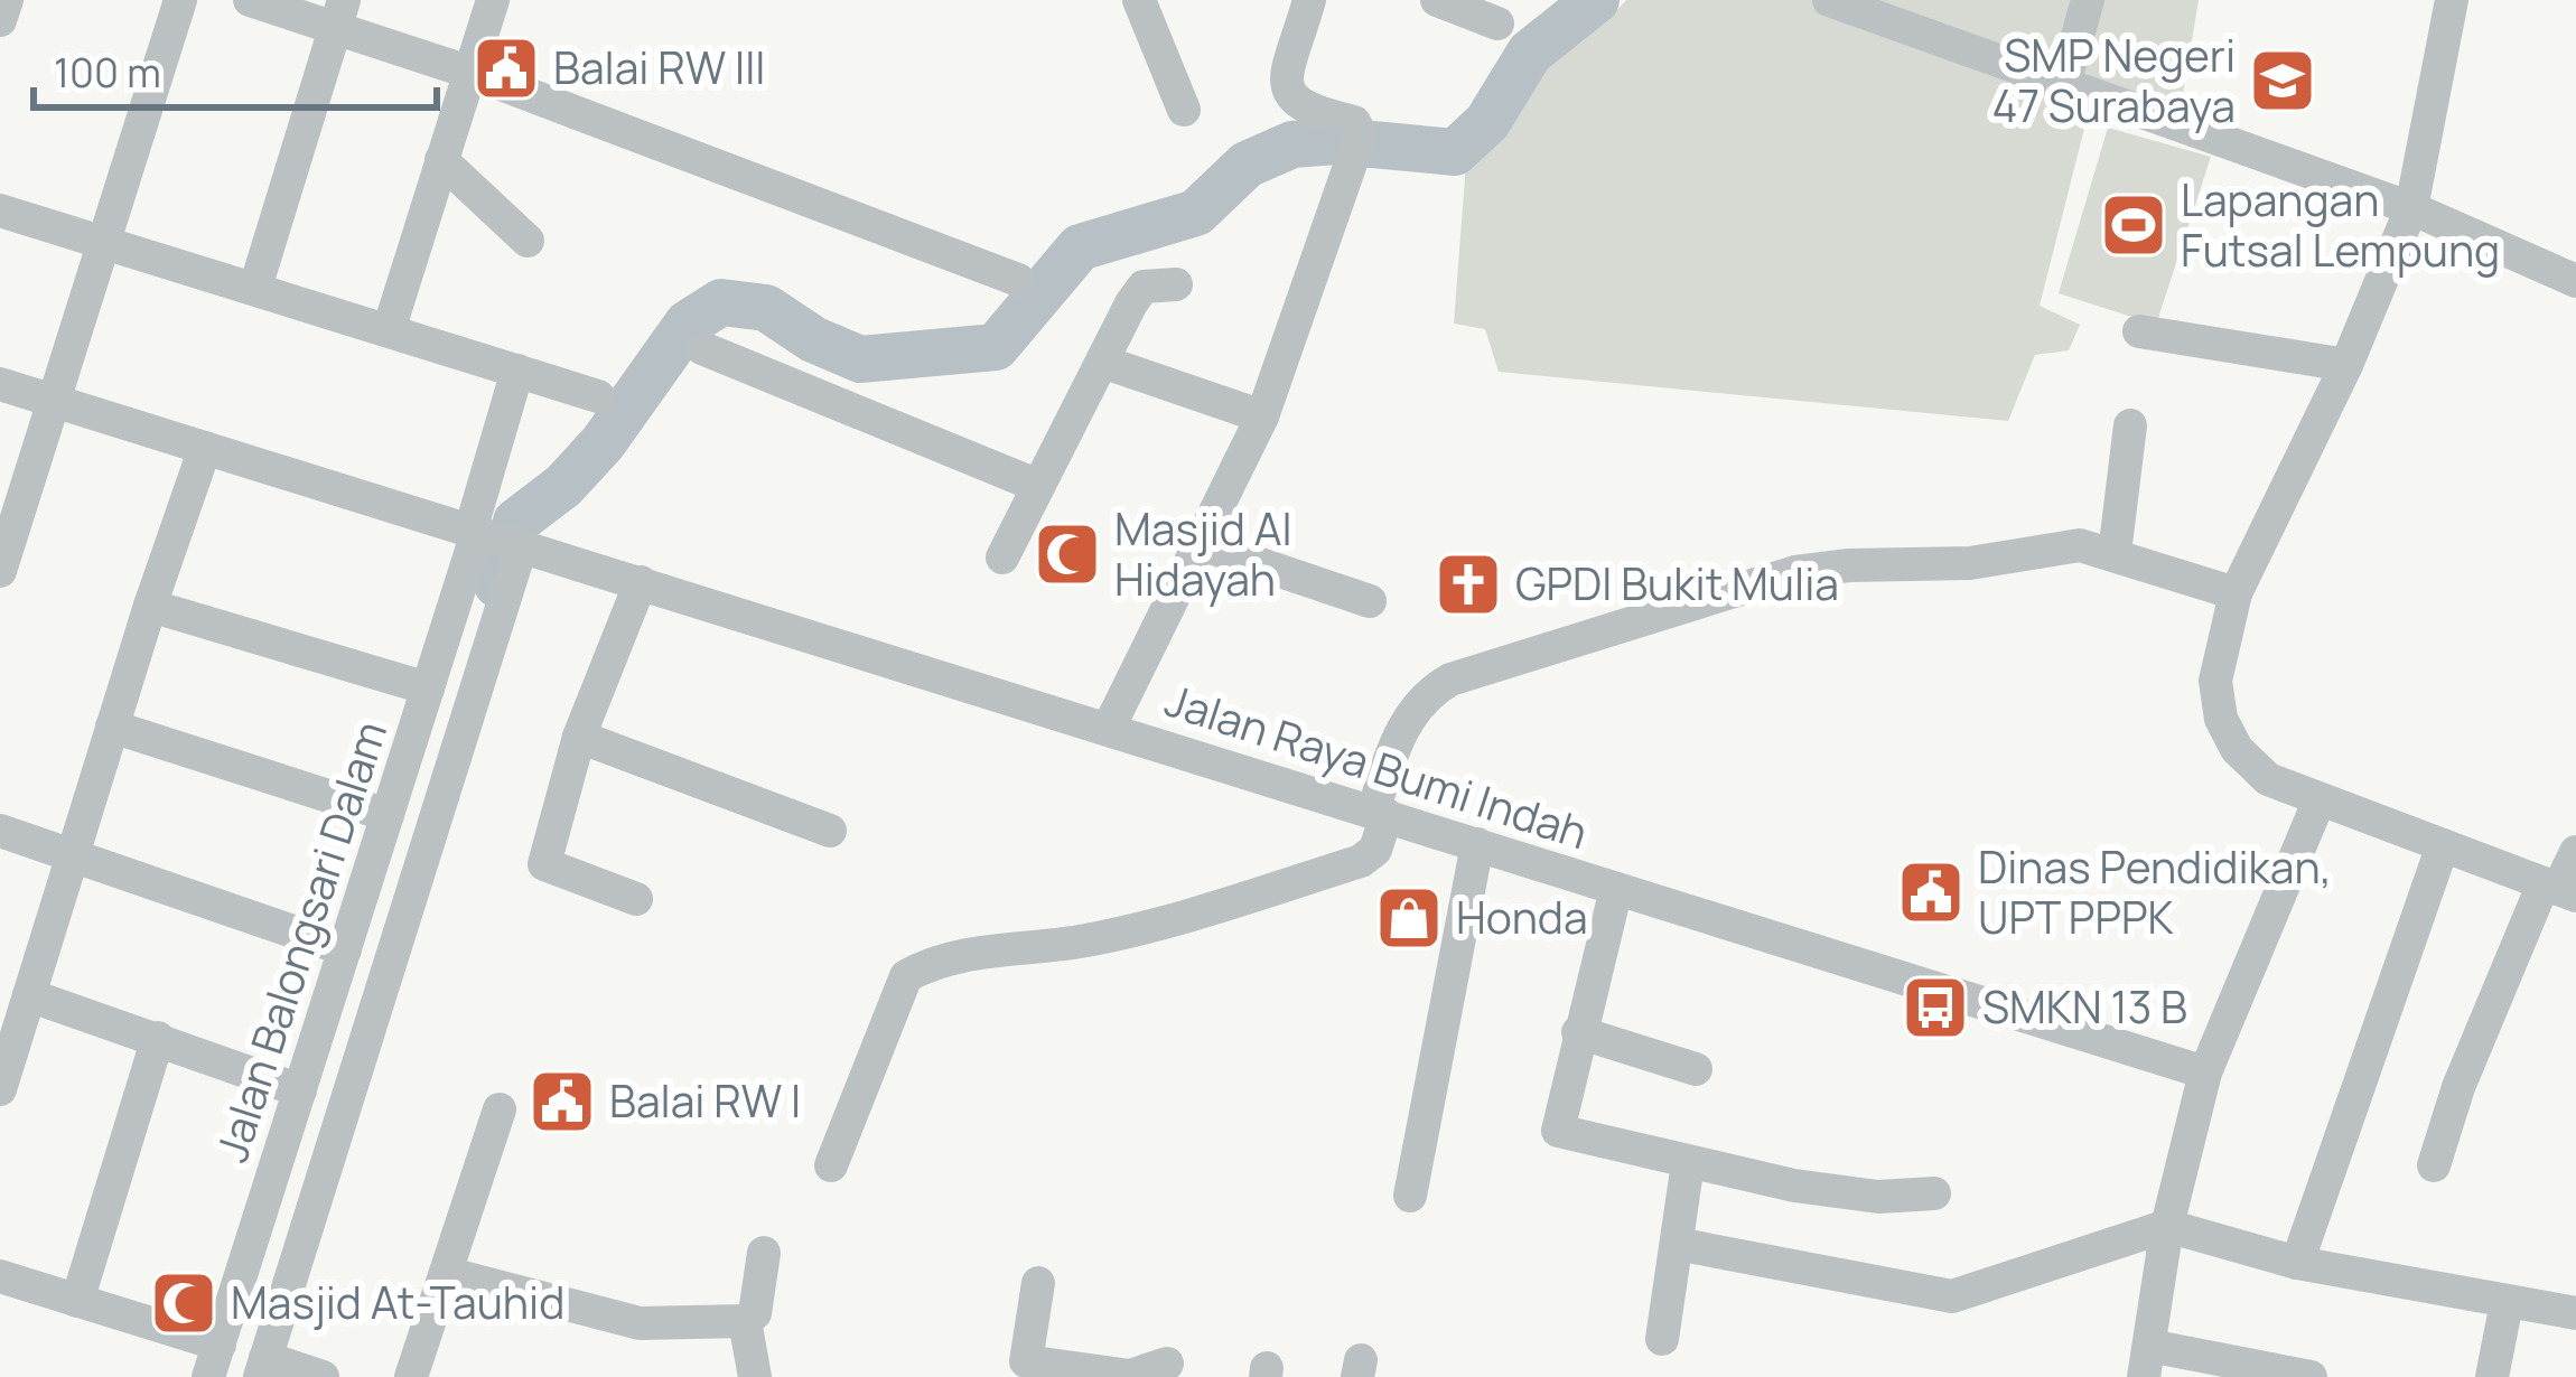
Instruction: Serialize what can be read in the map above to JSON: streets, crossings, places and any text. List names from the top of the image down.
{
  "streets": {
    "street": ["Jalan Raya Bumi Indah", "Jalan Balongsari Dalam"]
  },
  "crossings": [
    ["Jalan Raya Bumi Indah", "Jalan Balongsari Dalam"]
  ],
  "places": {
    "public building": ["Balai RW III", "Dinas Pendidikan, UPT PPPK", "Balai RW I"],
    "school or university": ["SMP Negeri 47 Surabaya"],
    "sports": ["Lapangan Futsal Lempung"],
    "mosque": ["Masjid Al Hidayah", "Masjid At-Tauhid"],
    "church": ["GPDI Bukit Mulia"],
    "shop": ["Honda"],
    "bus stop": ["SMKN 13 B"]
  },
  "scale_bar": "100 m"
}
